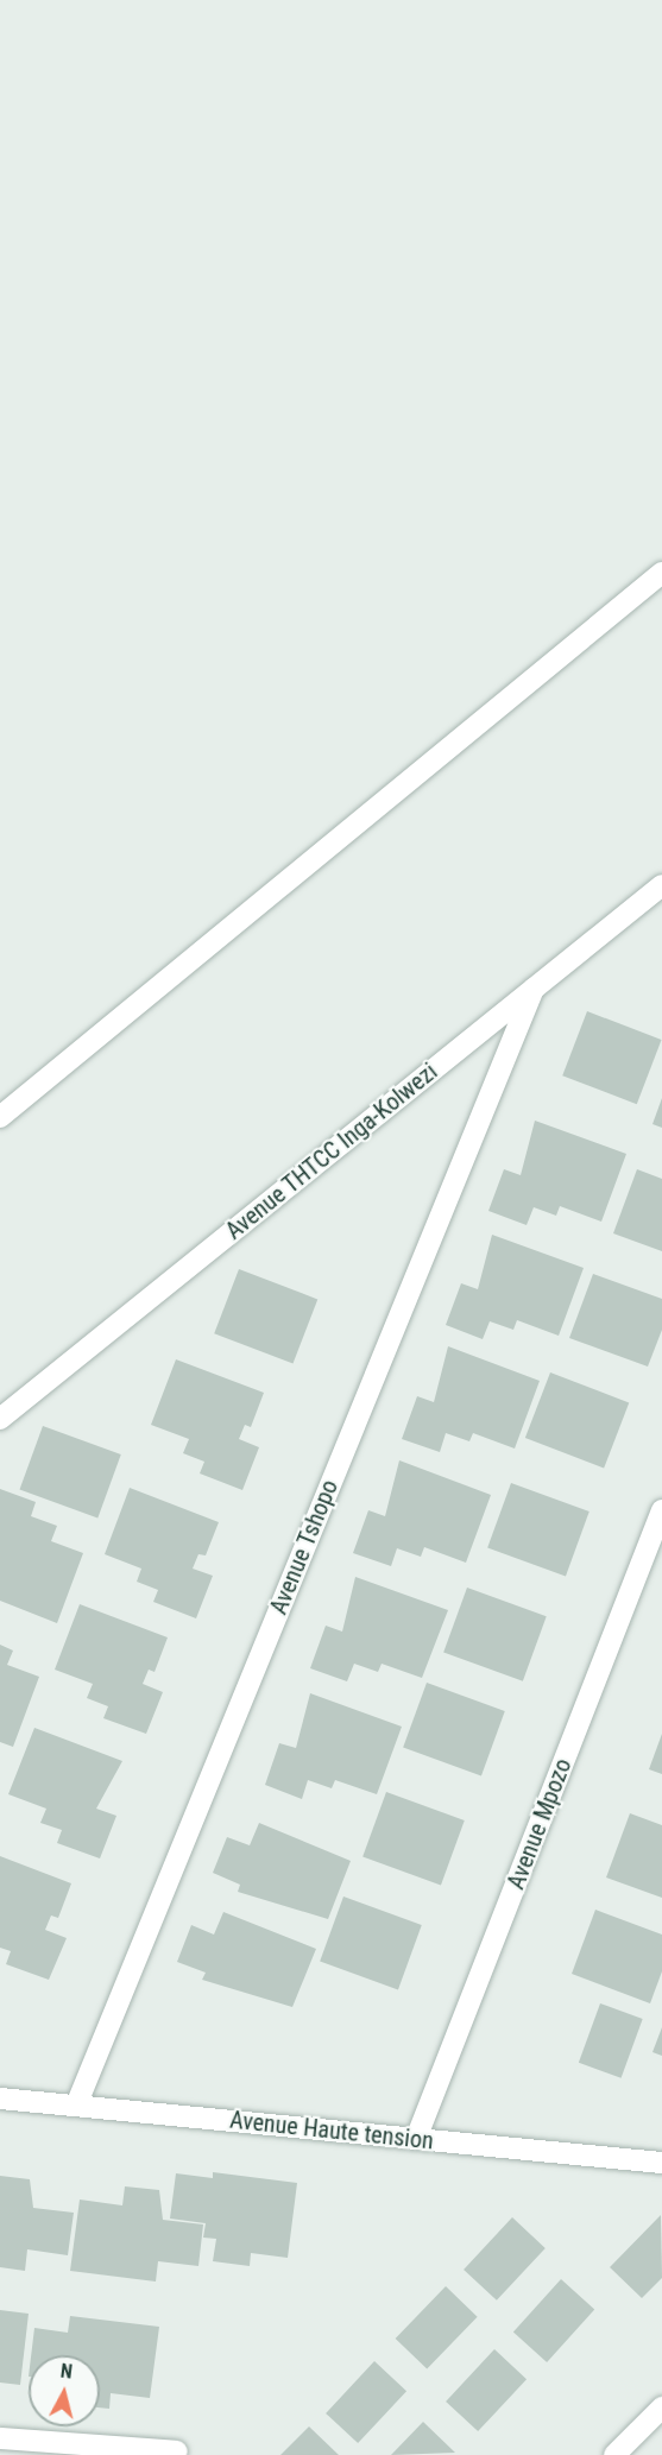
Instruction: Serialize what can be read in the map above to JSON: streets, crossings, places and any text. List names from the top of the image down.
{
  "streets": {
    "lane": [
      "Avenue THTCC Inga-Kolwezi",
      "Avenue Tshopo",
      "Avenue Mpozo",
      "Avenue Haute tension"
    ]
  },
  "crossings": [
    ["Avenue THTCC Inga-Kolwezi", "Avenue Tshopo"],
    ["Avenue Tshopo", "Avenue Haute tension"],
    ["Avenue Mpozo", "Avenue Haute tension"]
  ],
  "north": "top"
}
